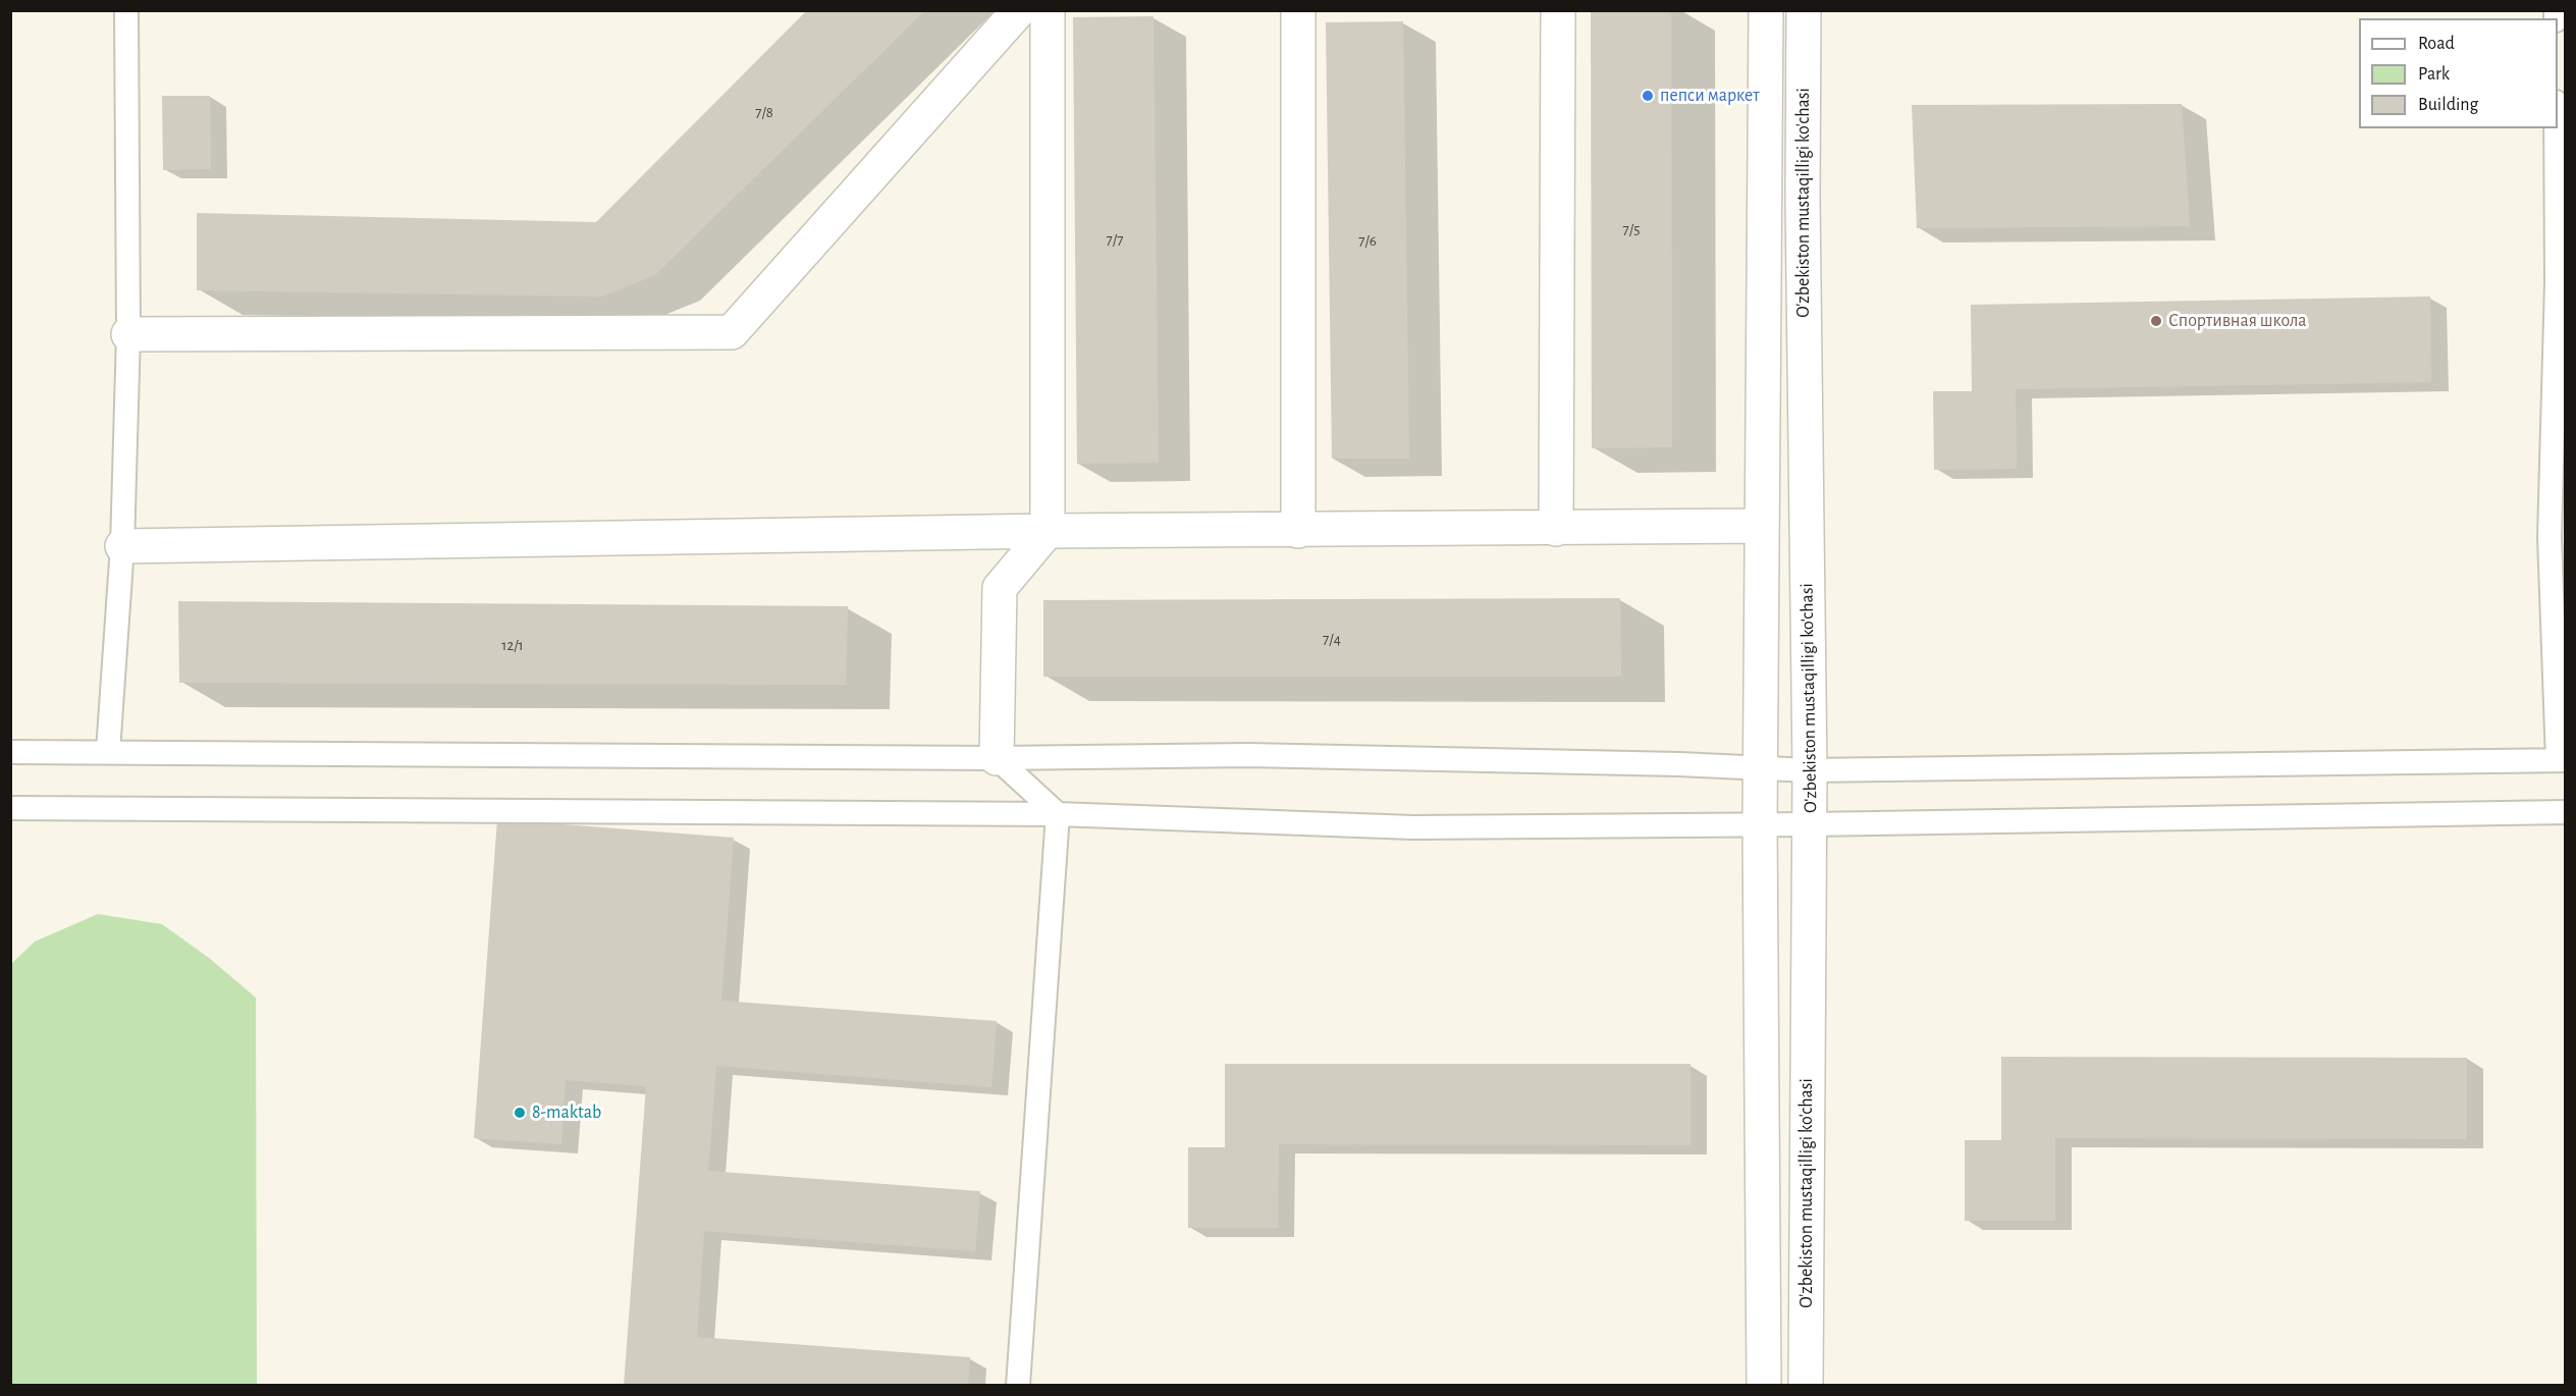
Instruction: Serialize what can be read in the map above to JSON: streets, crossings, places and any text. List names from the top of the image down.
{
  "streets": {
    "street": ["O'zbekiston mustaqilligi ko'chasi"]
  },
  "places": ["пепси маркет", "Спортивная школа", "8-maktab"],
  "house_numbers": [
    "7/8",
    "7/5",
    "7/7",
    "7/6",
    "7/4",
    "12/1"
  ],
  "legend": ["Road", "Park", "Building"]
}
